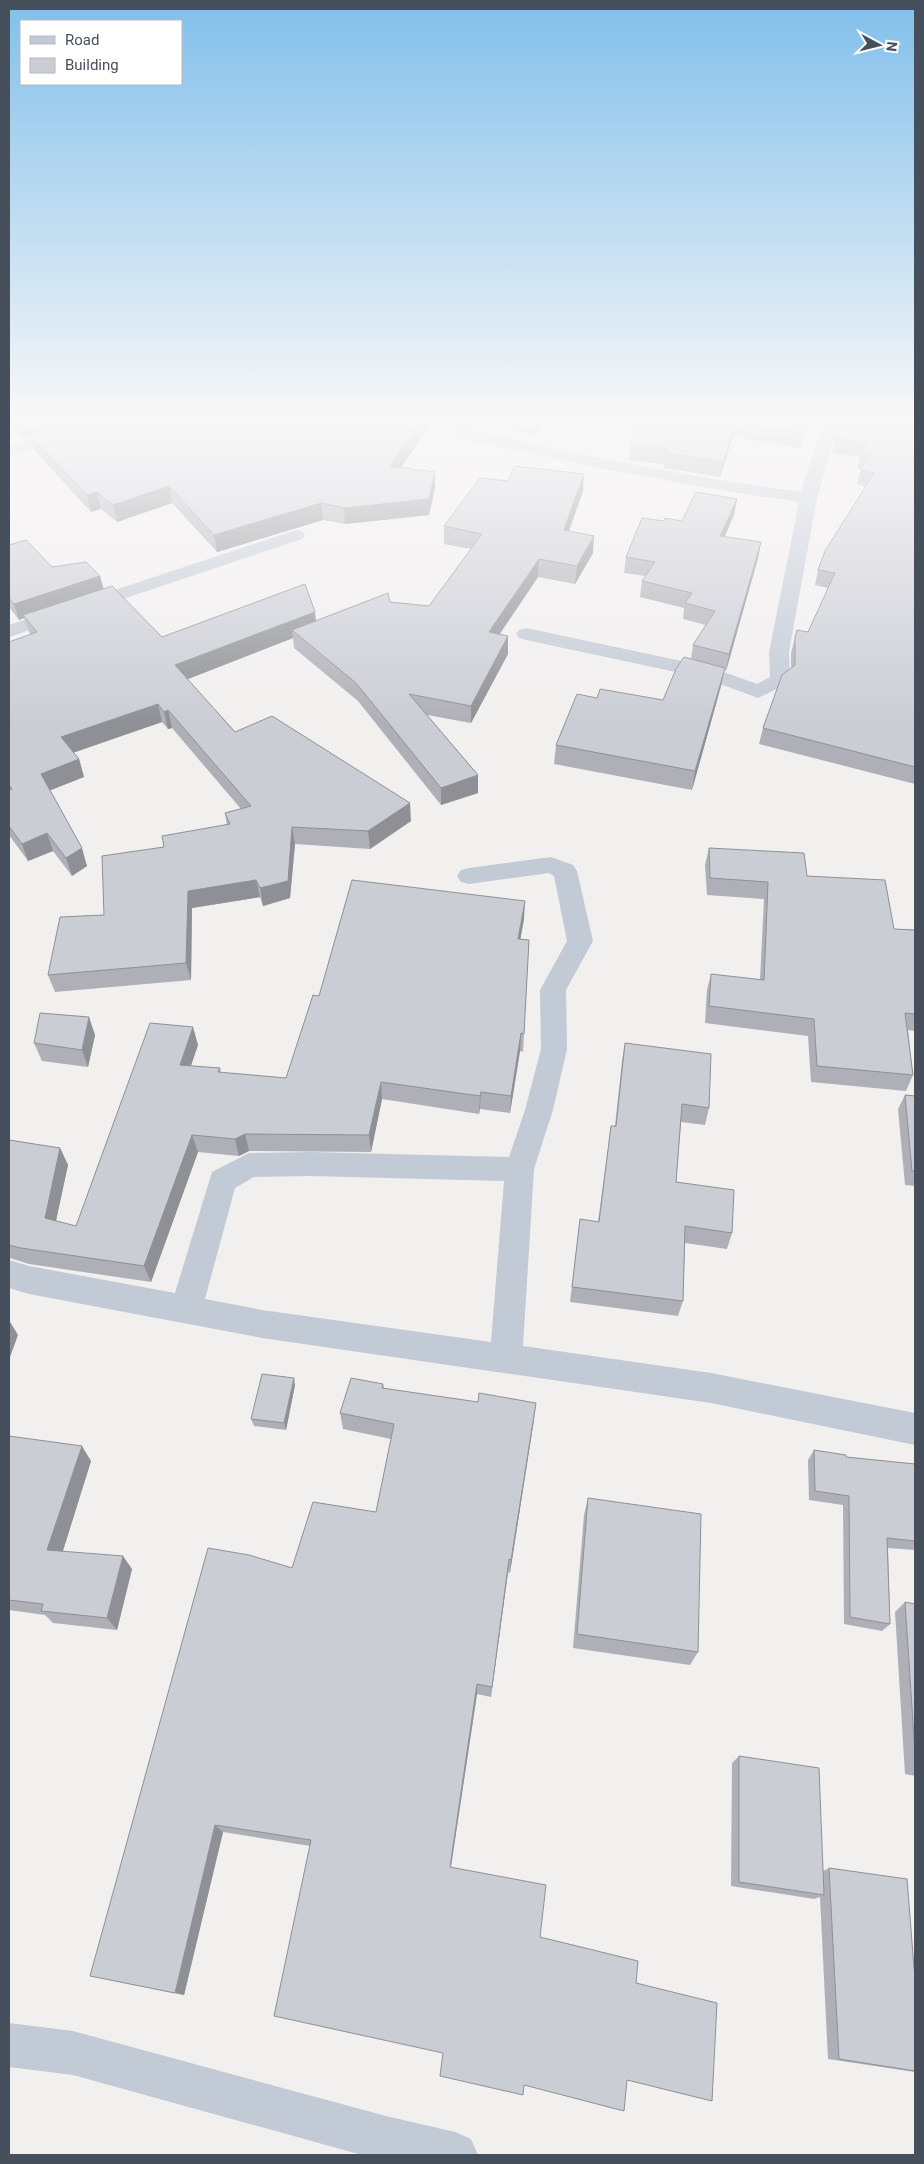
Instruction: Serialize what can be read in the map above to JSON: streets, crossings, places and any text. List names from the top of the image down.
{
  "legend": ["Road", "Building"],
  "north": "right"
}
